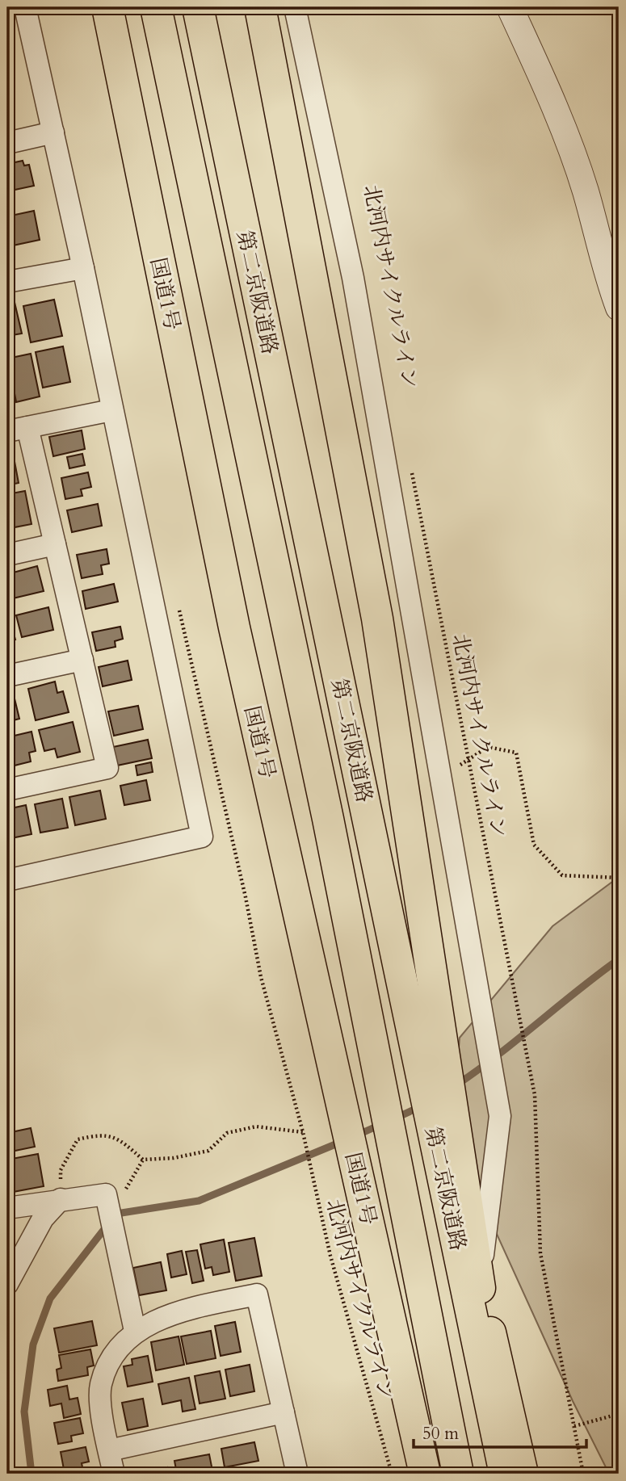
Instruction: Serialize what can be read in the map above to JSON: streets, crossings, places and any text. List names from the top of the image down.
{
  "streets": {
    "highway": ["第二京阪道路", "国道1号"],
    "path": ["北河内サイクルライン"]
  },
  "scale_bar": "50 m"
}
